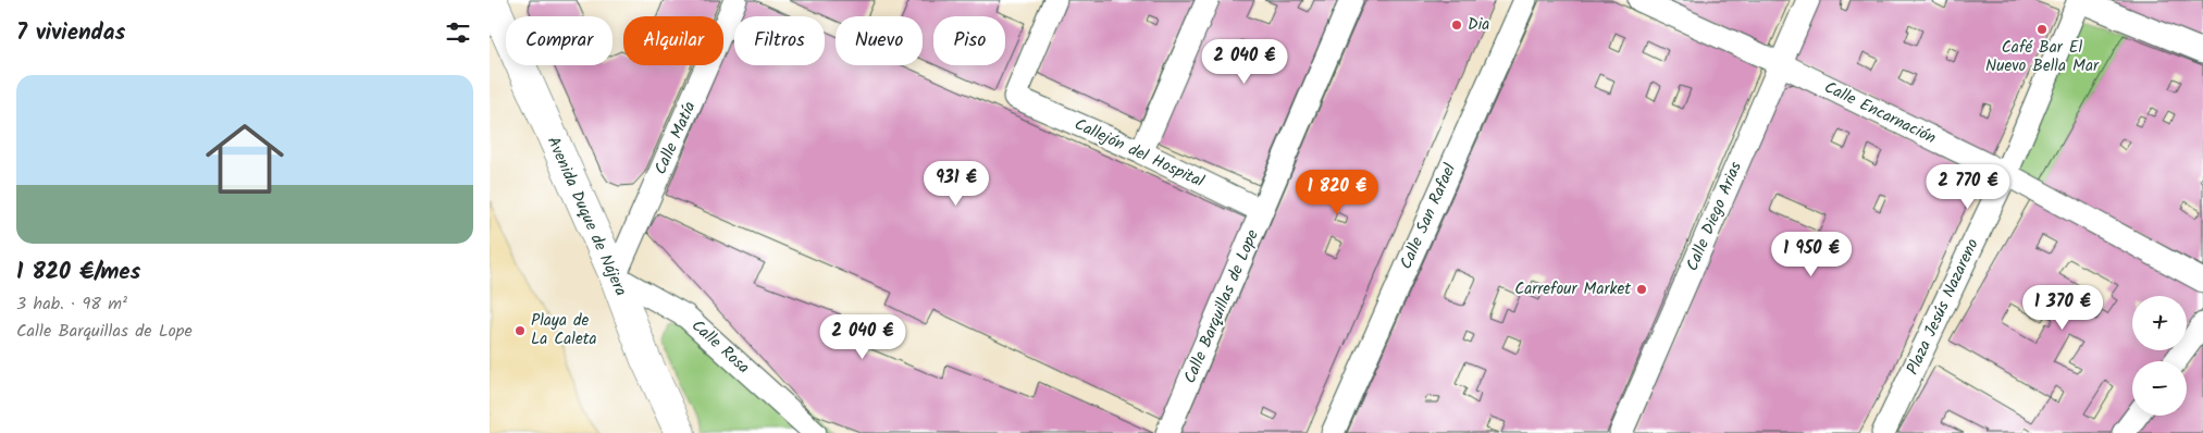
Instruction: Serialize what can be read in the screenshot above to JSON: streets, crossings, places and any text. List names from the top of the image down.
{
  "streets": {
    "street": [
      "Calle Encarnación",
      "Calle Matía",
      "Callejón del Hospital",
      "Avenida Duque de Nájera",
      "Calle San Rafael",
      "Calle Diego Arias",
      "Calle Barquillas de Lope",
      "Plaza Jesús Nazareno",
      "Calle Rosa"
    ]
  },
  "crossings": [
    ["Calle Encarnación", "Calle Diego Arias"],
    ["Calle Encarnación", "Plaza Jesús Nazareno"],
    ["Calle Matía", "Avenida Duque de Nájera"],
    ["Calle Matía", "Calle Rosa"],
    ["Callejón del Hospital", "Calle Barquillas de Lope"],
    ["Avenida Duque de Nájera", "Calle Rosa"]
  ],
  "places": [
    "Dia",
    "Café Bar El Nuevo Bella Mar",
    "Carrefour Market",
    "Playa de La Caleta"
  ],
  "page": {
    "heading": "7 viviendas",
    "chip": [
      "Comprar",
      "Alquilar",
      "Filtros",
      "Nuevo",
      "Piso"
    ],
    "price": [
      "2 040 €",
      "931 €",
      "2 770 €",
      "1 820 €",
      "1 950 €",
      "1 370 €",
      "2 040 €"
    ],
    "list": [
      {
        "name": "1 820 €/mes",
        "note": "3 hab. · 98 m² · Calle Barquillas de Lope"
      }
    ],
    "map_buttons": ["+", "−"]
  }
}
